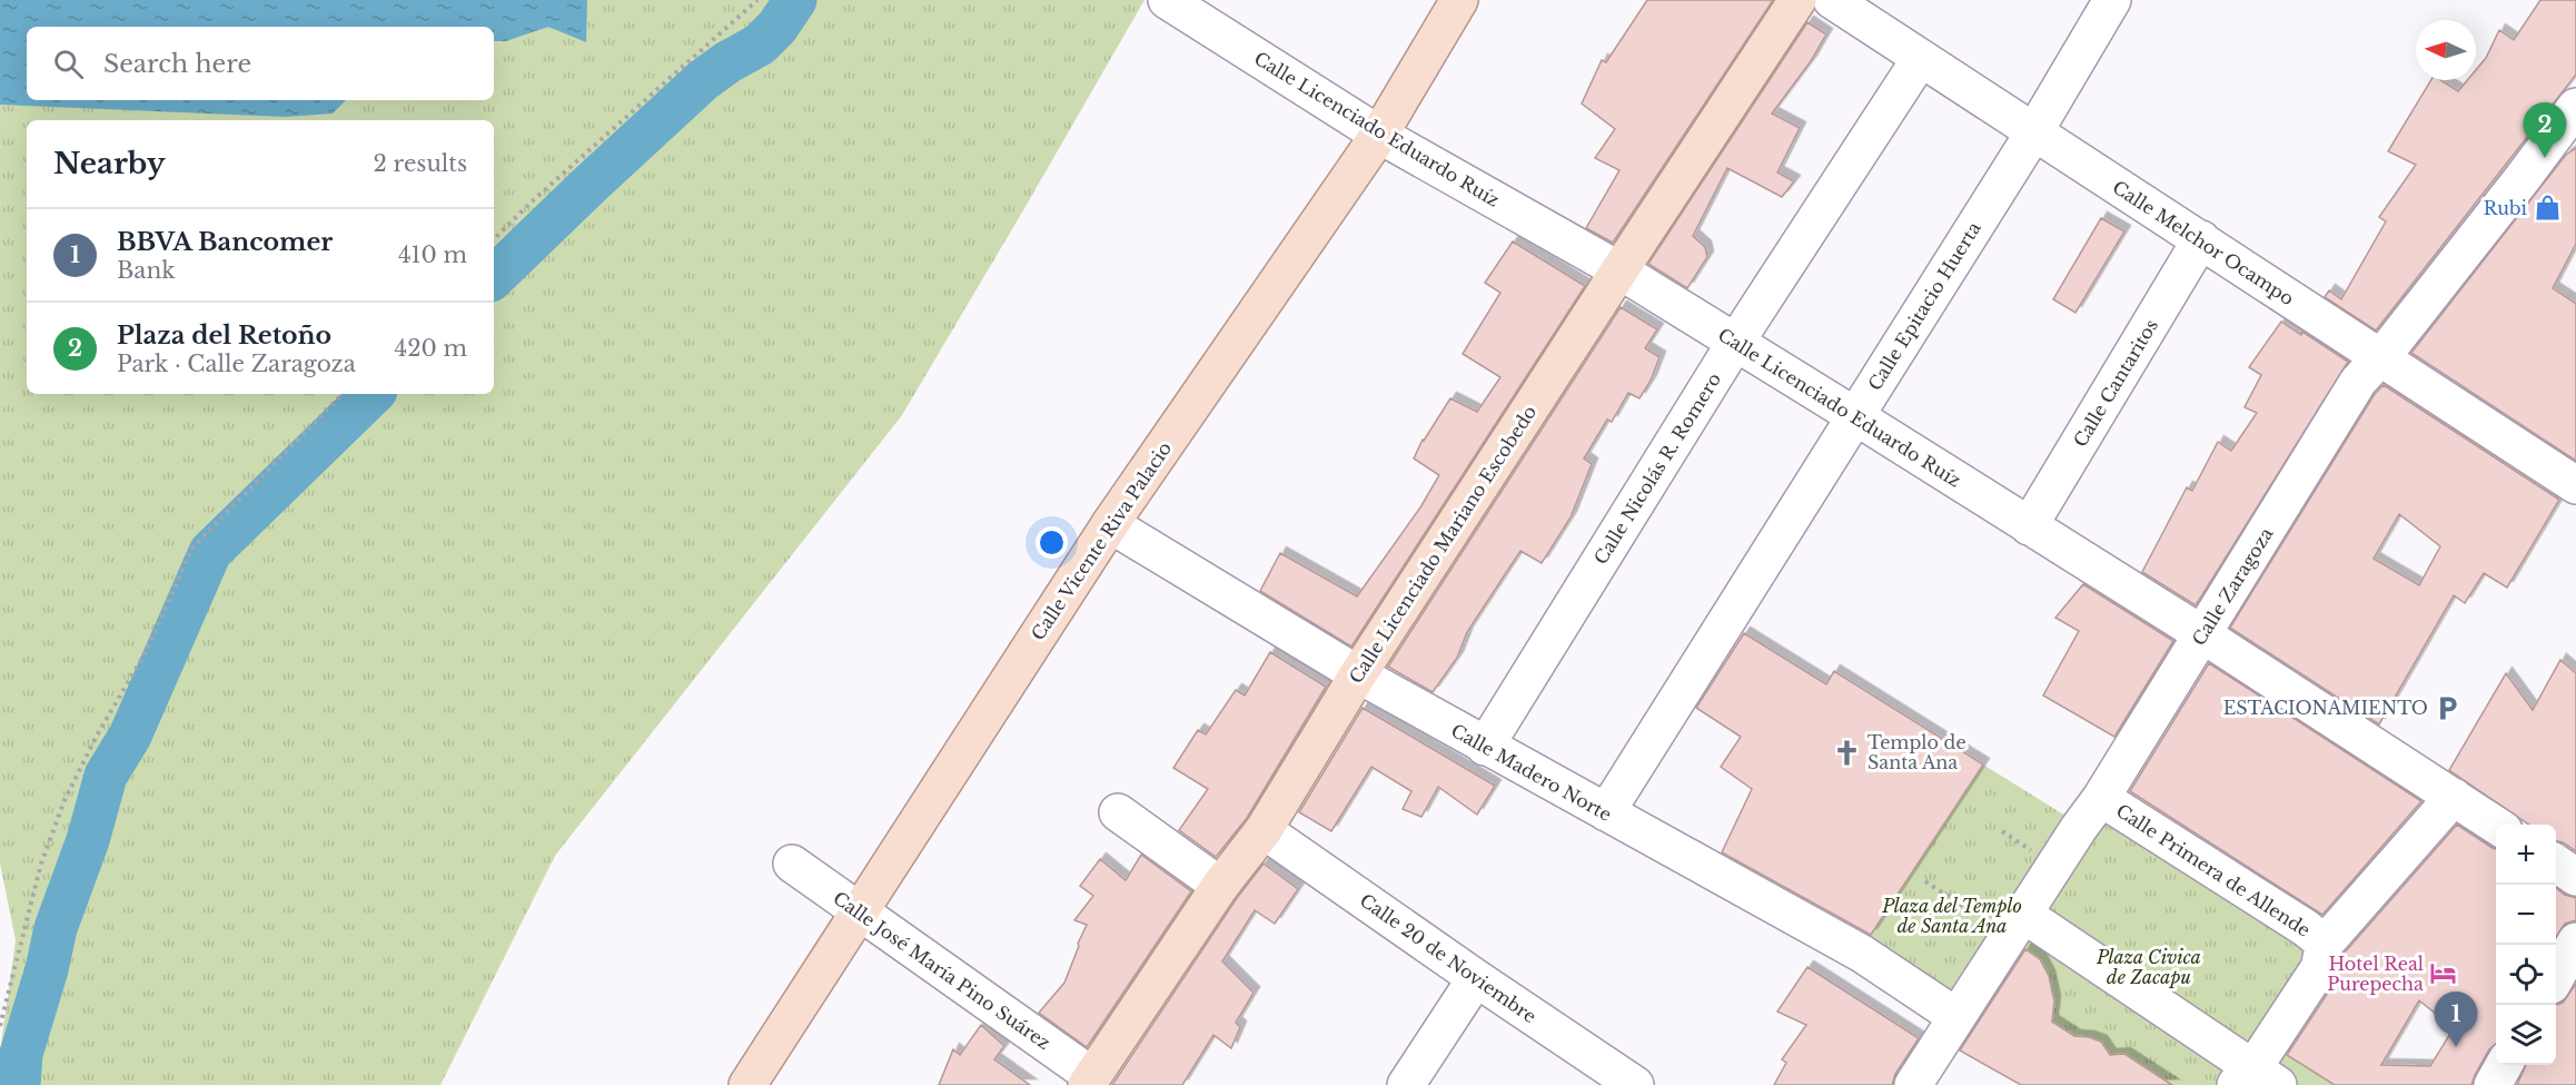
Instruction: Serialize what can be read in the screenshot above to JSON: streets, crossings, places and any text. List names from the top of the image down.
{
  "streets": {
    "main road": ["Calle Vicente Riva Palacio", "Calle Licenciado Mariano Escobedo"],
    "street": [
      "Calle Licenciado Eduardo Ruíz",
      "Calle Melchor Ocampo",
      "Calle Epitacio Huerta",
      "Calle Cantaritos",
      "Calle Nicolás R. Romero",
      "Calle Zaragoza",
      "Calle Madero Norte",
      "Calle Primera de Allende",
      "Calle 20 de Noviembre",
      "Calle José María Pino Suárez"
    ]
  },
  "crossings": [
    ["Calle Licenciado Eduardo Ruíz", "Calle Epitacio Huerta"],
    ["Calle Licenciado Eduardo Ruíz", "Calle Cantaritos"],
    ["Calle Licenciado Eduardo Ruíz", "Calle Nicolás R. Romero"],
    ["Calle Licenciado Eduardo Ruíz", "Calle Vicente Riva Palacio"],
    ["Calle Licenciado Eduardo Ruíz", "Calle Licenciado Mariano Escobedo"],
    ["Calle Licenciado Eduardo Ruíz", "Calle Zaragoza"],
    ["Calle Melchor Ocampo", "Calle Epitacio Huerta"],
    ["Calle Melchor Ocampo", "Calle Cantaritos"],
    ["Calle Melchor Ocampo", "Calle Nicolás R. Romero"],
    ["Calle Melchor Ocampo", "Calle Zaragoza"],
    ["Calle Epitacio Huerta", "Calle Madero Norte"],
    ["Calle Nicolás R. Romero", "Calle Madero Norte"],
    ["Calle Vicente Riva Palacio", "Calle Madero Norte"],
    ["Calle Vicente Riva Palacio", "Calle José María Pino Suárez"],
    ["Calle Licenciado Mariano Escobedo", "Calle Madero Norte"],
    ["Calle Licenciado Mariano Escobedo", "Calle 20 de Noviembre"],
    ["Calle Licenciado Mariano Escobedo", "Calle José María Pino Suárez"],
    ["Calle Zaragoza", "Calle Madero Norte"],
    ["Calle Zaragoza", "Calle Primera de Allende"]
  ],
  "parks": ["Plaza del Templo de Santa Ana", "Plaza Civica de Zacapu"],
  "places": {
    "shop": ["Rubi"],
    "parking": ["ESTACIONAMIENTO"],
    "church": ["Templo de Santa Ana"],
    "hotel": ["Hotel Real Purepecha"]
  },
  "north": "left",
  "page": {
    "search": "Search here",
    "pins": ["2", "1"],
    "heading": ["Nearby", "2 results"],
    "list": [
      {
        "mark": "1",
        "name": "BBVA Bancomer",
        "note": "Bank",
        "value": "410 m"
      },
      {
        "mark": "2",
        "name": "Plaza del Retoño",
        "note": "Park · Calle Zaragoza",
        "value": "420 m"
      }
    ],
    "map_buttons": ["+", "−"]
  }
}
